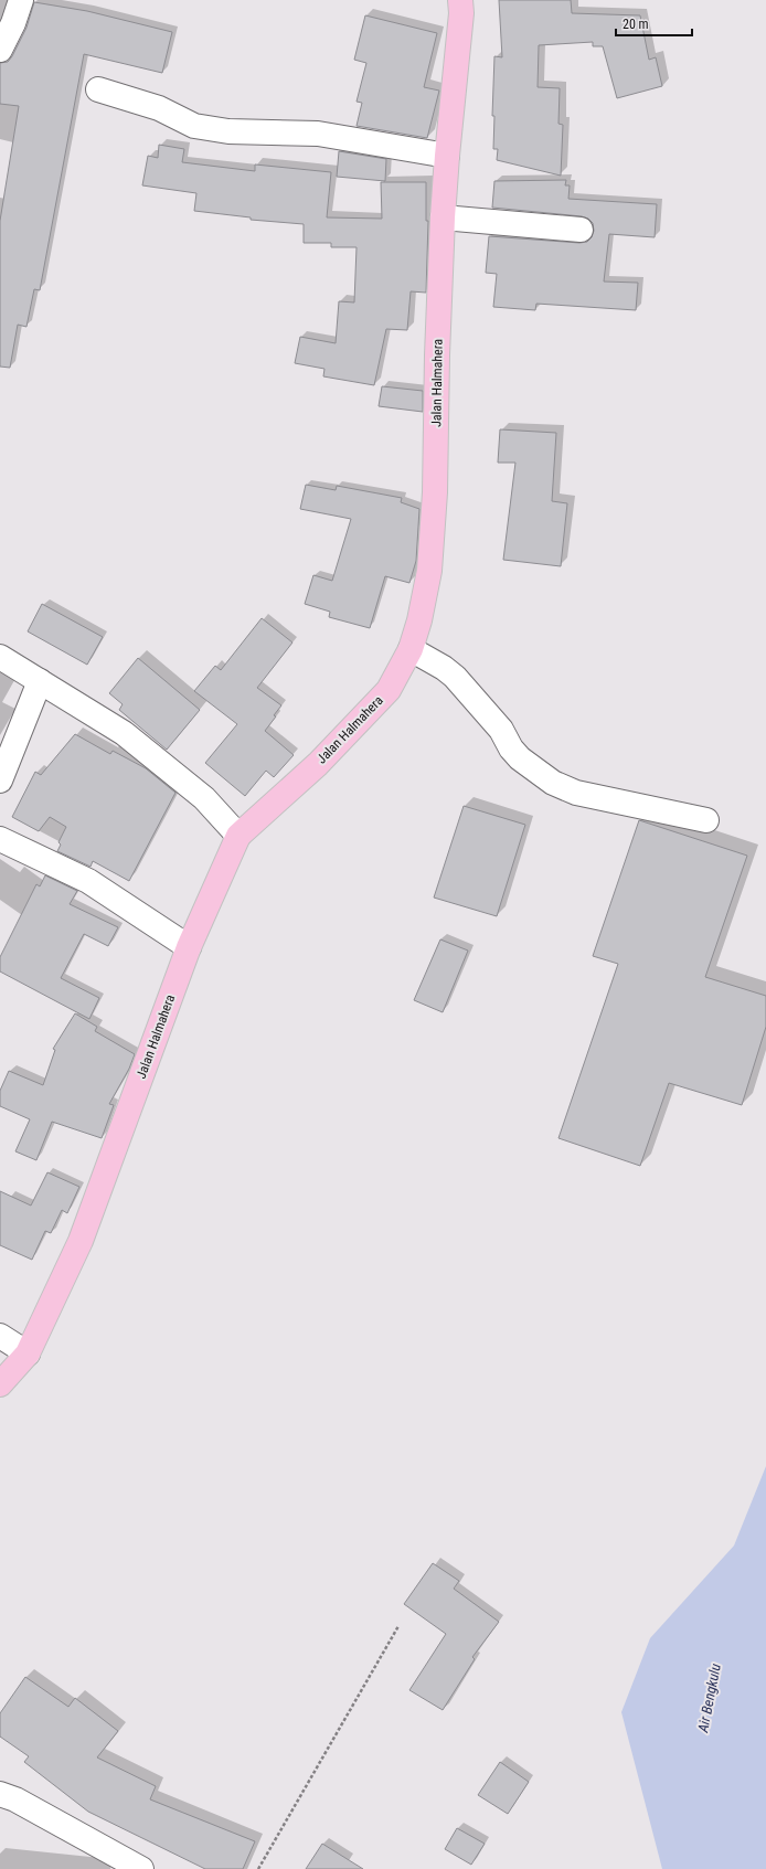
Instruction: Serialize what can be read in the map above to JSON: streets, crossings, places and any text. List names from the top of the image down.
{
  "streets": {
    "main road": ["Jalan Halmahera"]
  },
  "water": ["Air Bengkulu"],
  "scale_bar": "20 m"
}
